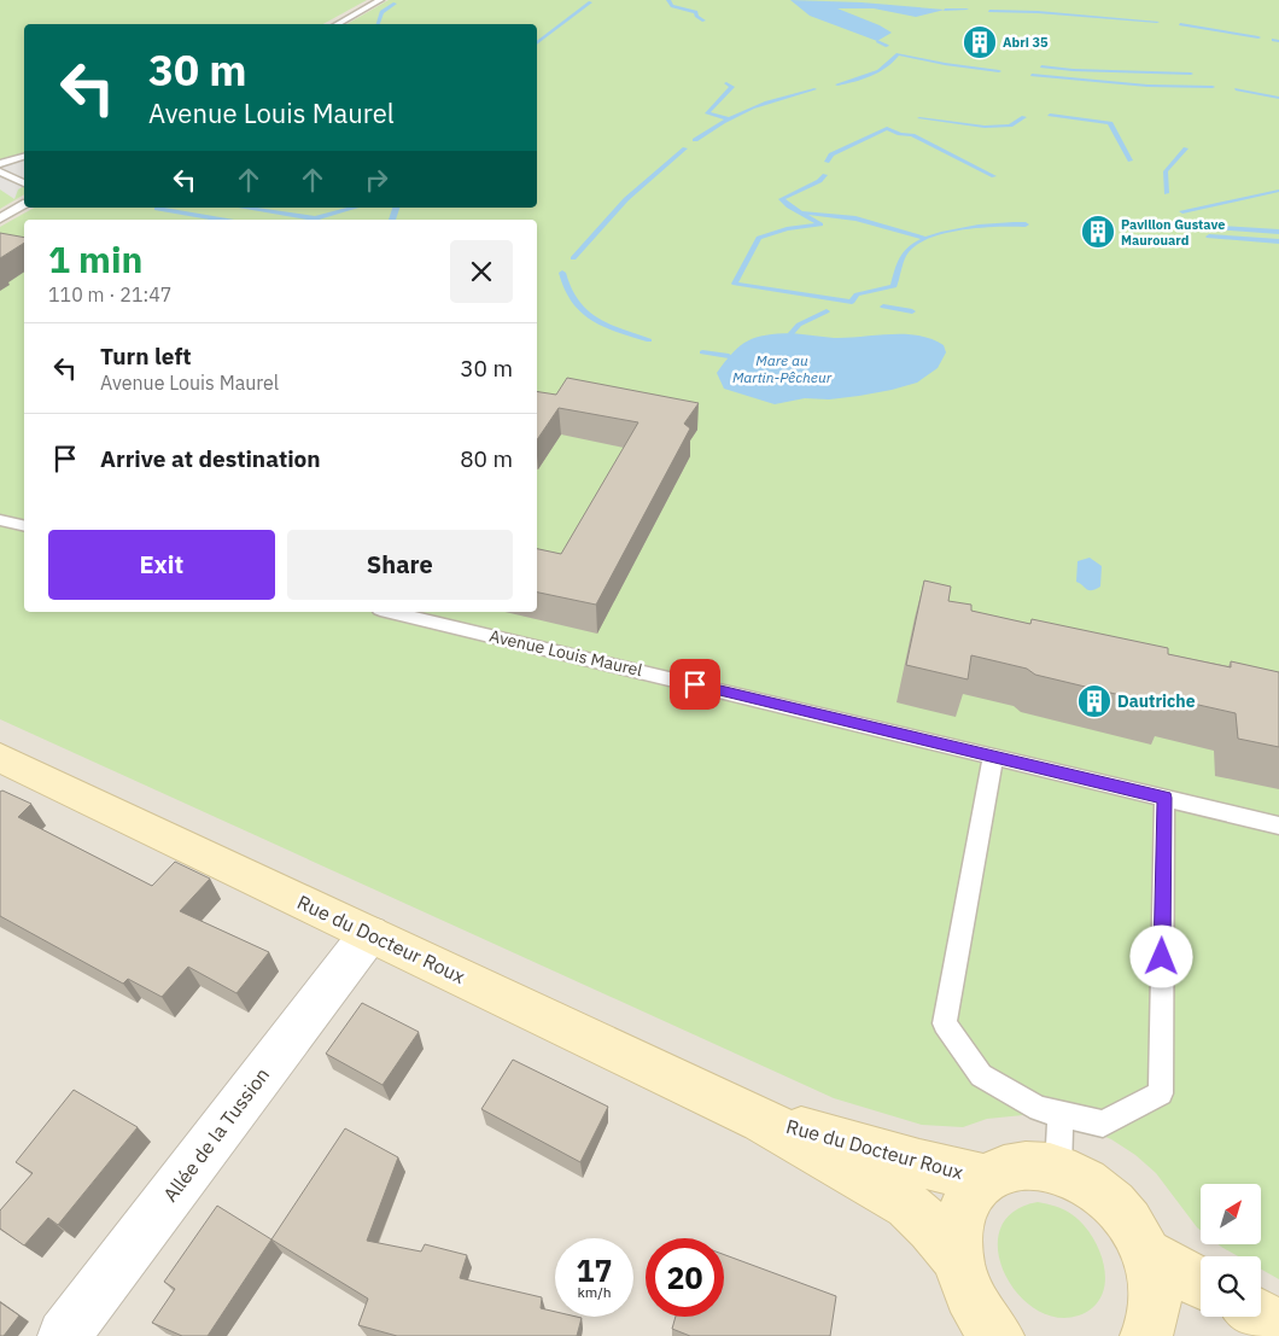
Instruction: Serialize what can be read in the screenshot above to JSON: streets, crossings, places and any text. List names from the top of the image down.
{
  "streets": {
    "main road": ["Rue du Docteur Roux"],
    "street": ["Allée de la Tussion"],
    "lane": ["Avenue Louis Maurel"]
  },
  "crossings": [
    ["Rue du Docteur Roux", "Allée de la Tussion"]
  ],
  "water": ["Mare au Martin-Pêcheur"],
  "places": {
    "building": ["Abri 35", "Pavillon Gustave Maurouard", "Dautriche"]
  },
  "north": "top right",
  "page": {
    "turn": ["30 m", "Avenue Louis Maurel"],
    "heading": ["1 min", "110 m · 21:47"],
    "list": [
      {
        "name": "Turn left",
        "note": "Avenue Louis Maurel",
        "value": "30 m"
      },
      {
        "name": "Arrive at destination",
        "value": "80 m"
      }
    ],
    "buttons": ["Exit", "Share"],
    "speed": "17 km/h",
    "limit": "20"
  }
}
